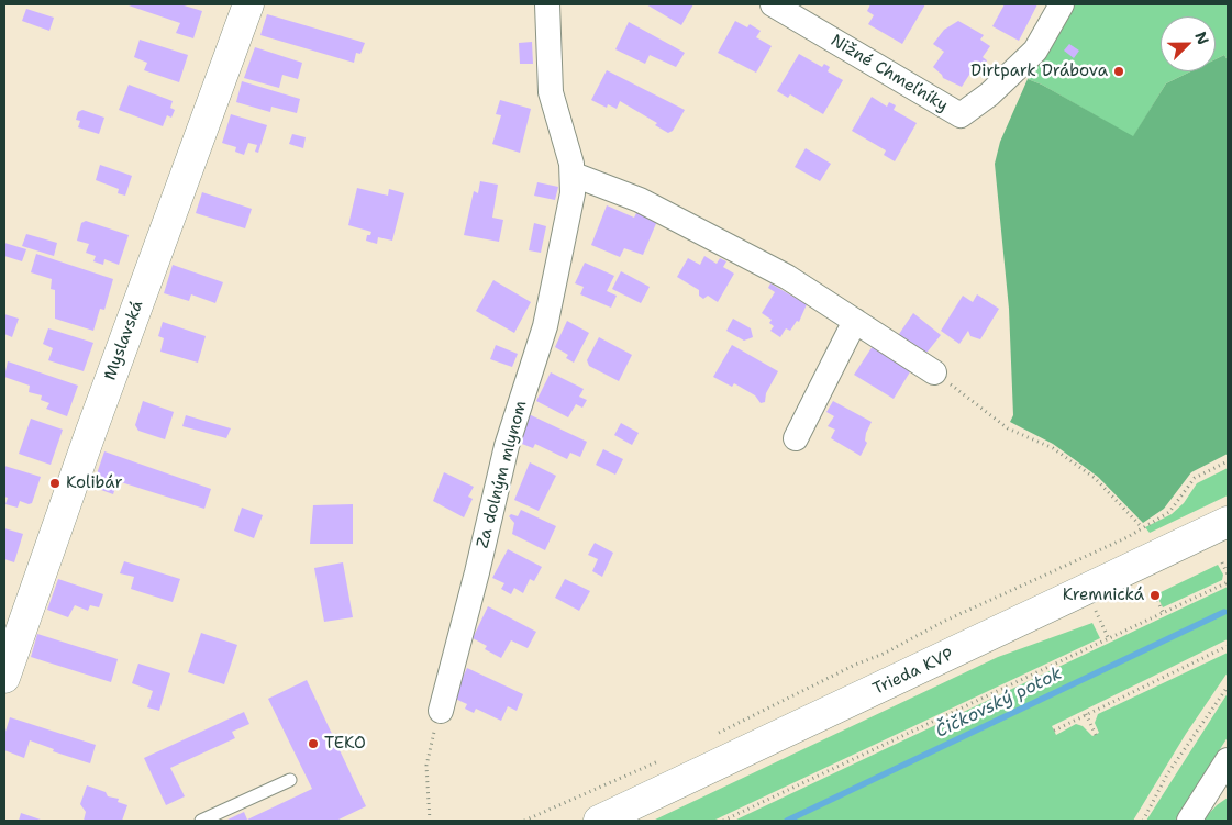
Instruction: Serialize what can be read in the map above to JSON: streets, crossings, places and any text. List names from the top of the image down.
{
  "streets": {
    "street": [
      "Nižné Chmeľníky",
      "Myslavská",
      "Za dolným mlynom",
      "Trieda KVP"
    ]
  },
  "water": ["Čičkovský potok"],
  "places": [
    "Dirtpark Drábova",
    "Kolibár",
    "Kremnická",
    "TEKO"
  ],
  "north": "top right"
}
